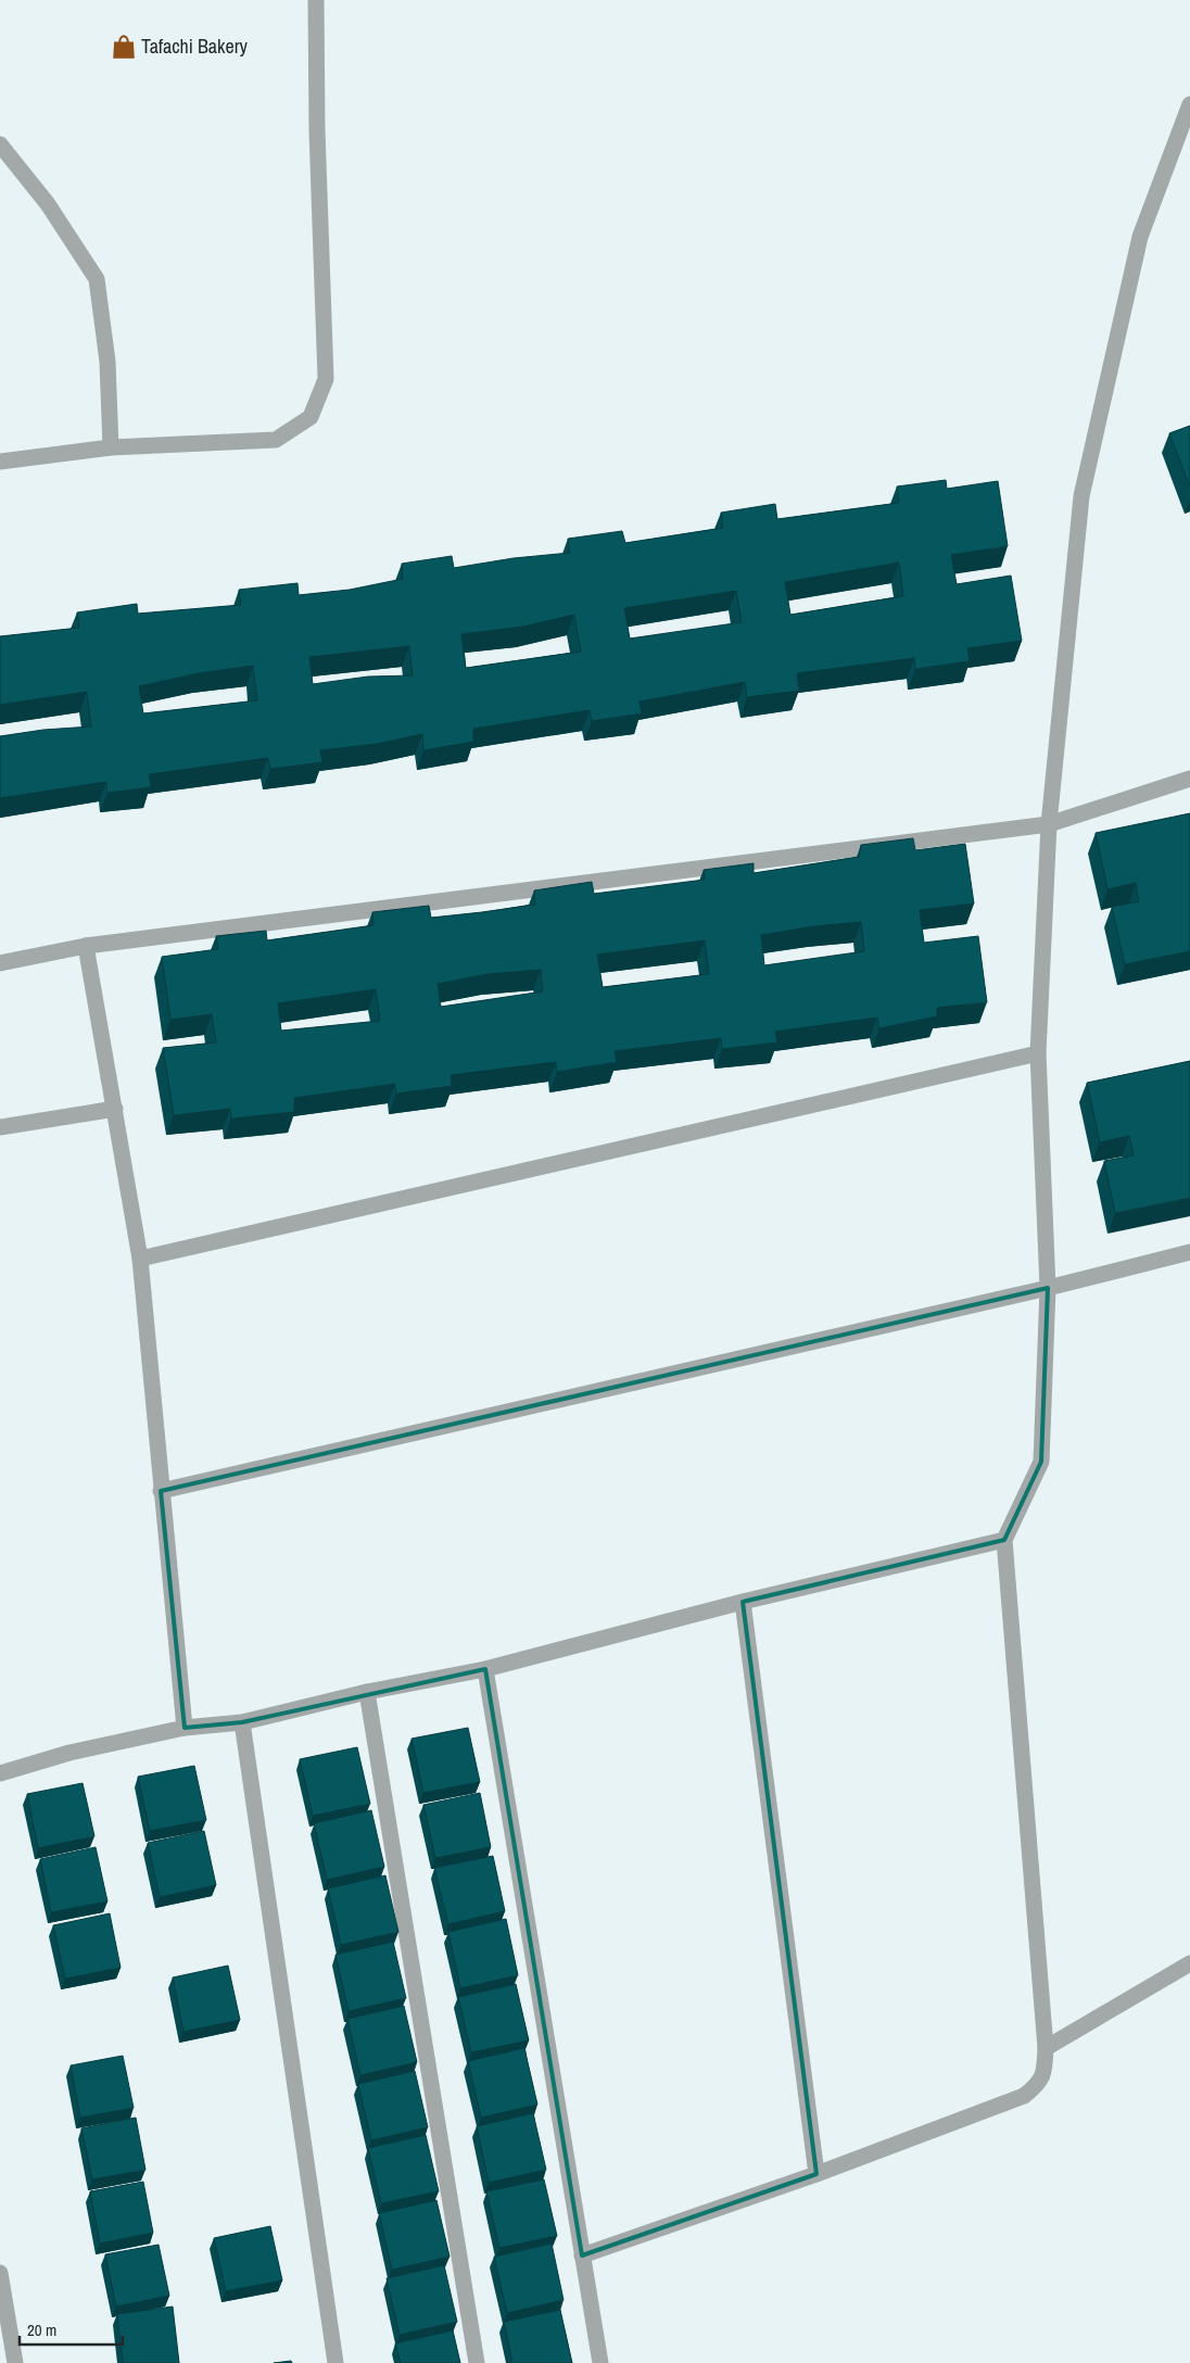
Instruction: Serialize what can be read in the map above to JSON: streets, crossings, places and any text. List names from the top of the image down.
{
  "places": {
    "shop": ["Tafachi Bakery"]
  },
  "scale_bar": "20 m"
}
